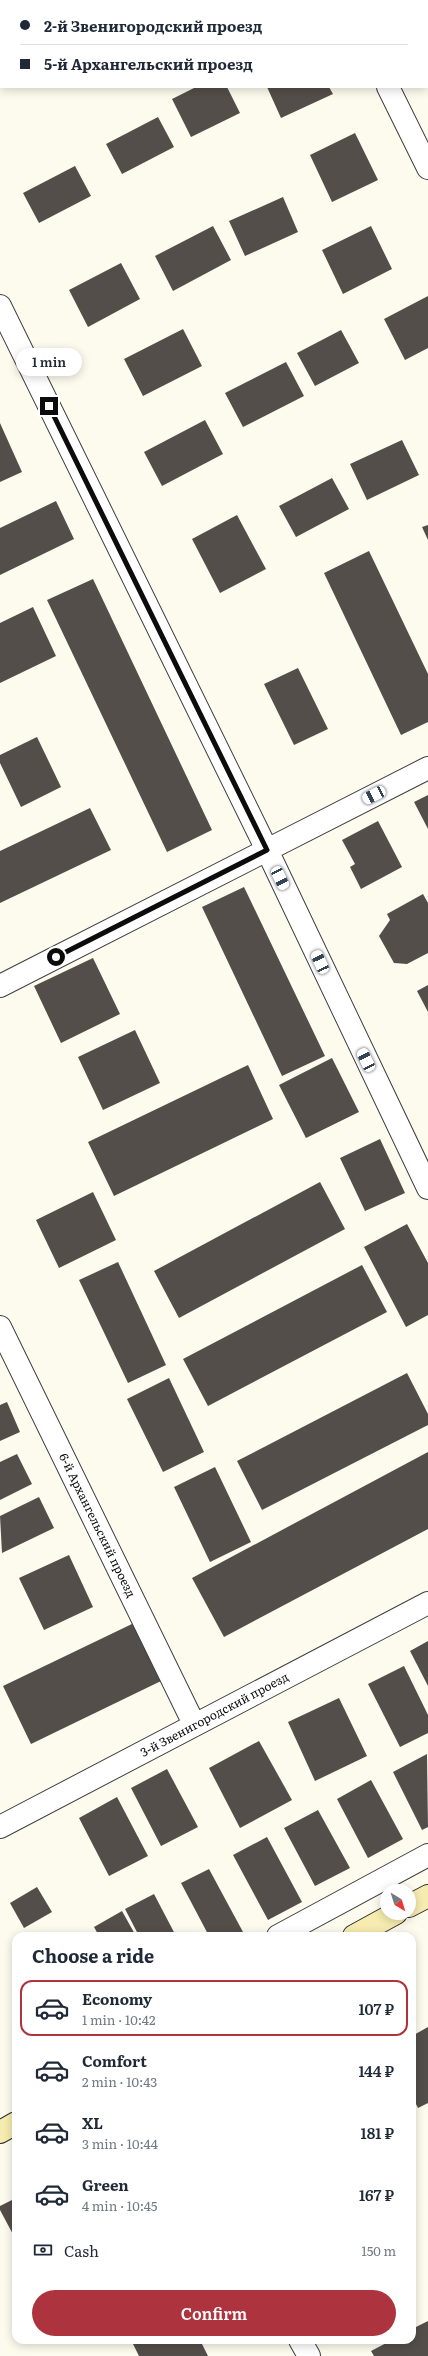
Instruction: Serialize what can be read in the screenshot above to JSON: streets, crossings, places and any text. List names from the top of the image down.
{
  "streets": {
    "street": ["6-й Архангельский проезд", "3-й Звенигородский проезд"]
  },
  "crossings": [
    ["6-й Архангельский проезд", "3-й Звенигородский проезд"]
  ],
  "north": "bottom right",
  "page": {
    "banner": ["2-й Звенигородский проезд", "5-й Архангельский проезд"],
    "bubble": "1 min",
    "heading": "Choose a ride",
    "list": [
      {
        "name": "Economy",
        "note": "1 min · 10:42",
        "value": "107 ₽"
      },
      {
        "name": "Comfort",
        "note": "2 min · 10:43",
        "value": "144 ₽"
      },
      {
        "name": "XL",
        "note": "3 min · 10:44",
        "value": "181 ₽"
      },
      {
        "name": "Green",
        "note": "4 min · 10:45",
        "value": "167 ₽"
      }
    ],
    "pay": ["Cash", "150 m"],
    "buttons": "Confirm"
  }
}
